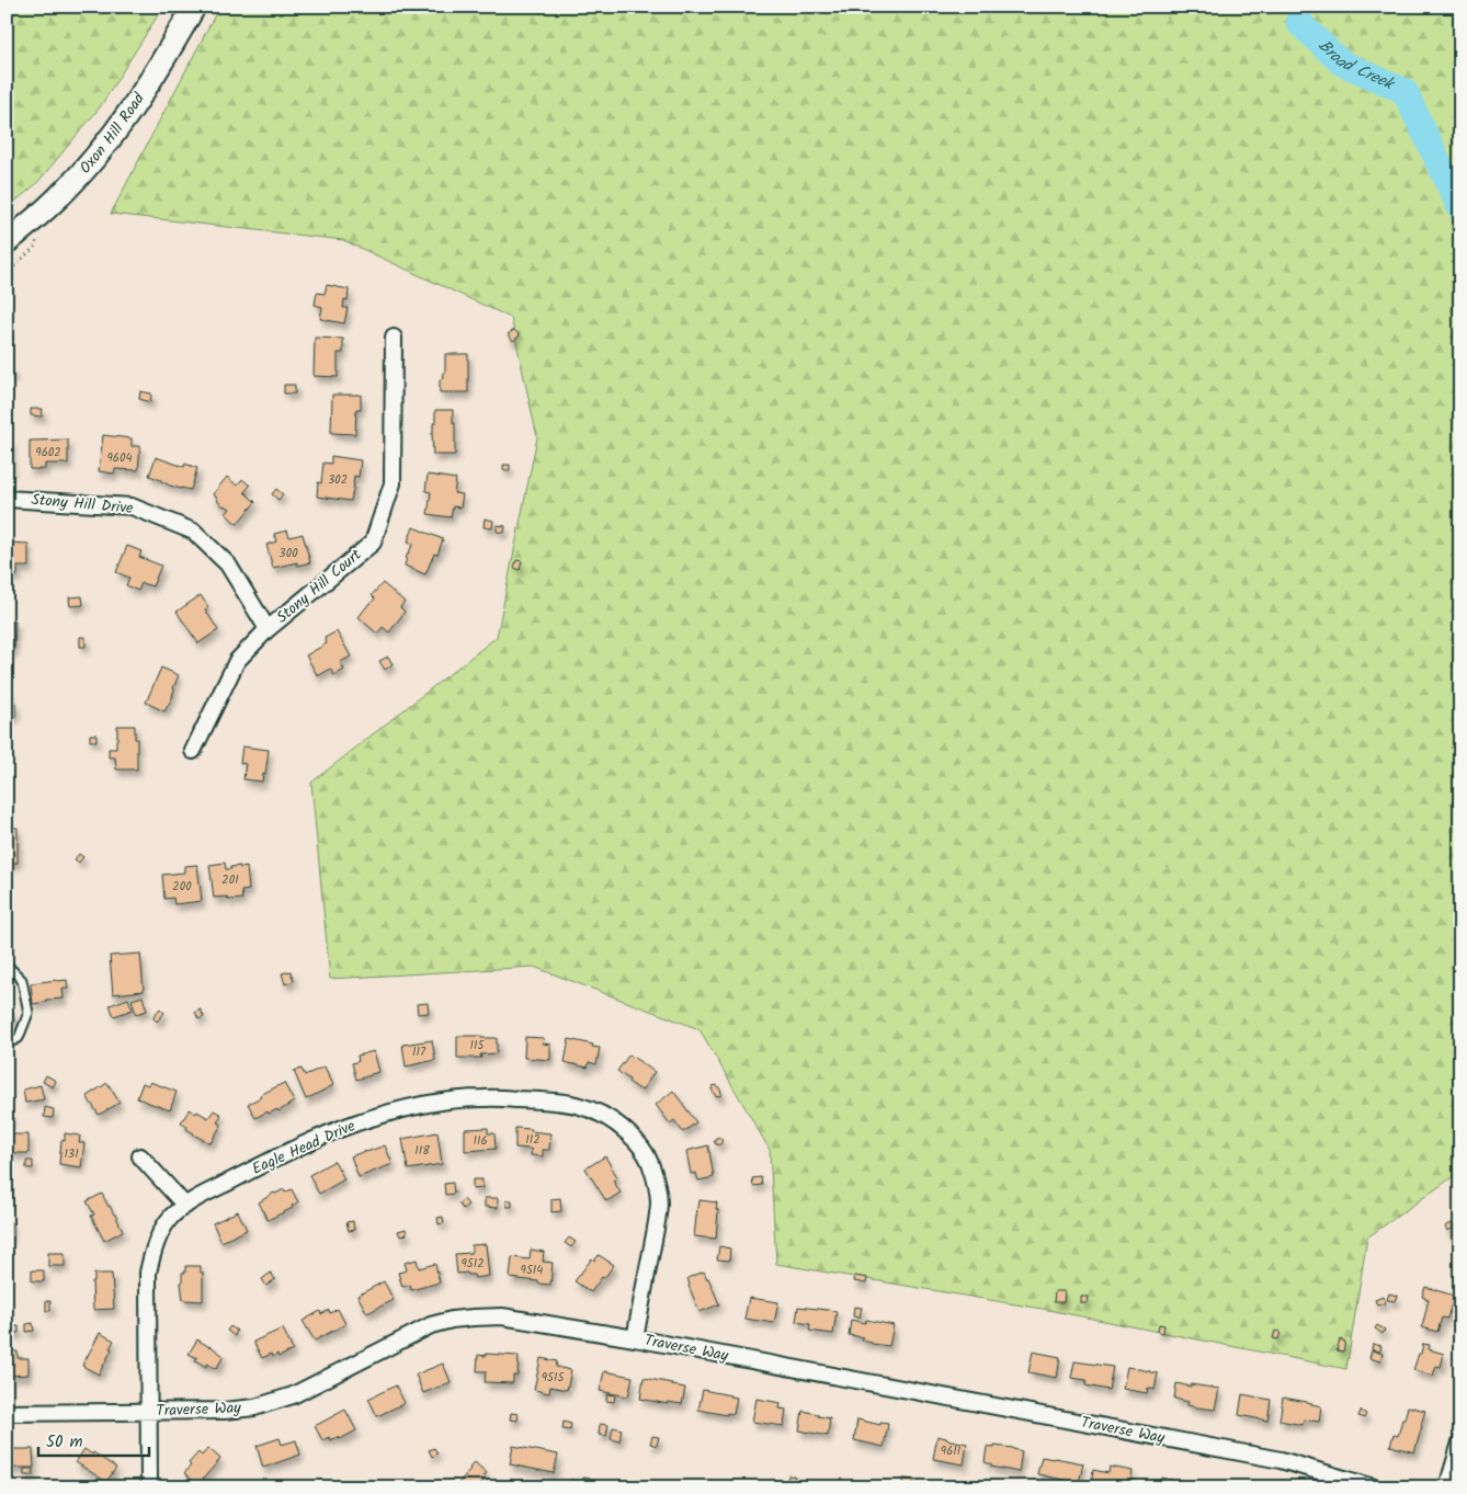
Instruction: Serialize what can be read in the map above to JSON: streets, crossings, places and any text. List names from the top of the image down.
{
  "streets": {
    "main road": ["Oxon Hill Road"],
    "street": [
      "Stony Hill Drive",
      "Stony Hill Court",
      "Eagle Head Drive",
      "Traverse Way"
    ]
  },
  "crossings": [
    ["Stony Hill Drive", "Stony Hill Court"],
    ["Eagle Head Drive", "Traverse Way"]
  ],
  "water": ["Broad Creek"],
  "house_numbers": [
    "9602",
    "9604",
    "302",
    "300",
    "201",
    "200",
    "115",
    "117",
    "112",
    "116",
    "118",
    "131",
    "9512",
    "9514",
    "9515",
    "9611"
  ],
  "scale_bar": "50 m"
}
